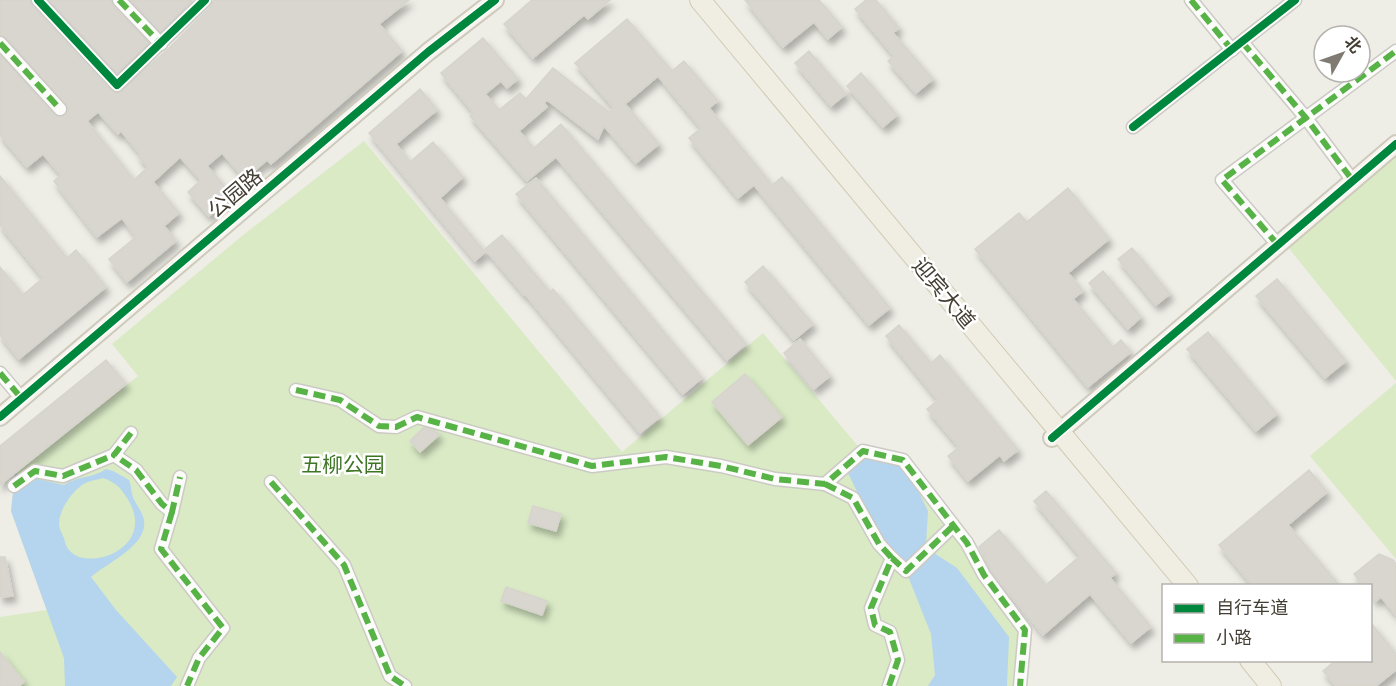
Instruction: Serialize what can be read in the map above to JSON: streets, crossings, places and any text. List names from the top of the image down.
{
  "streets": {
    "main road": ["迎宾大道"],
    "street": ["公园路"]
  },
  "parks": ["五柳公园"],
  "legend": ["自行车道", "小路"],
  "north": "top right"
}
